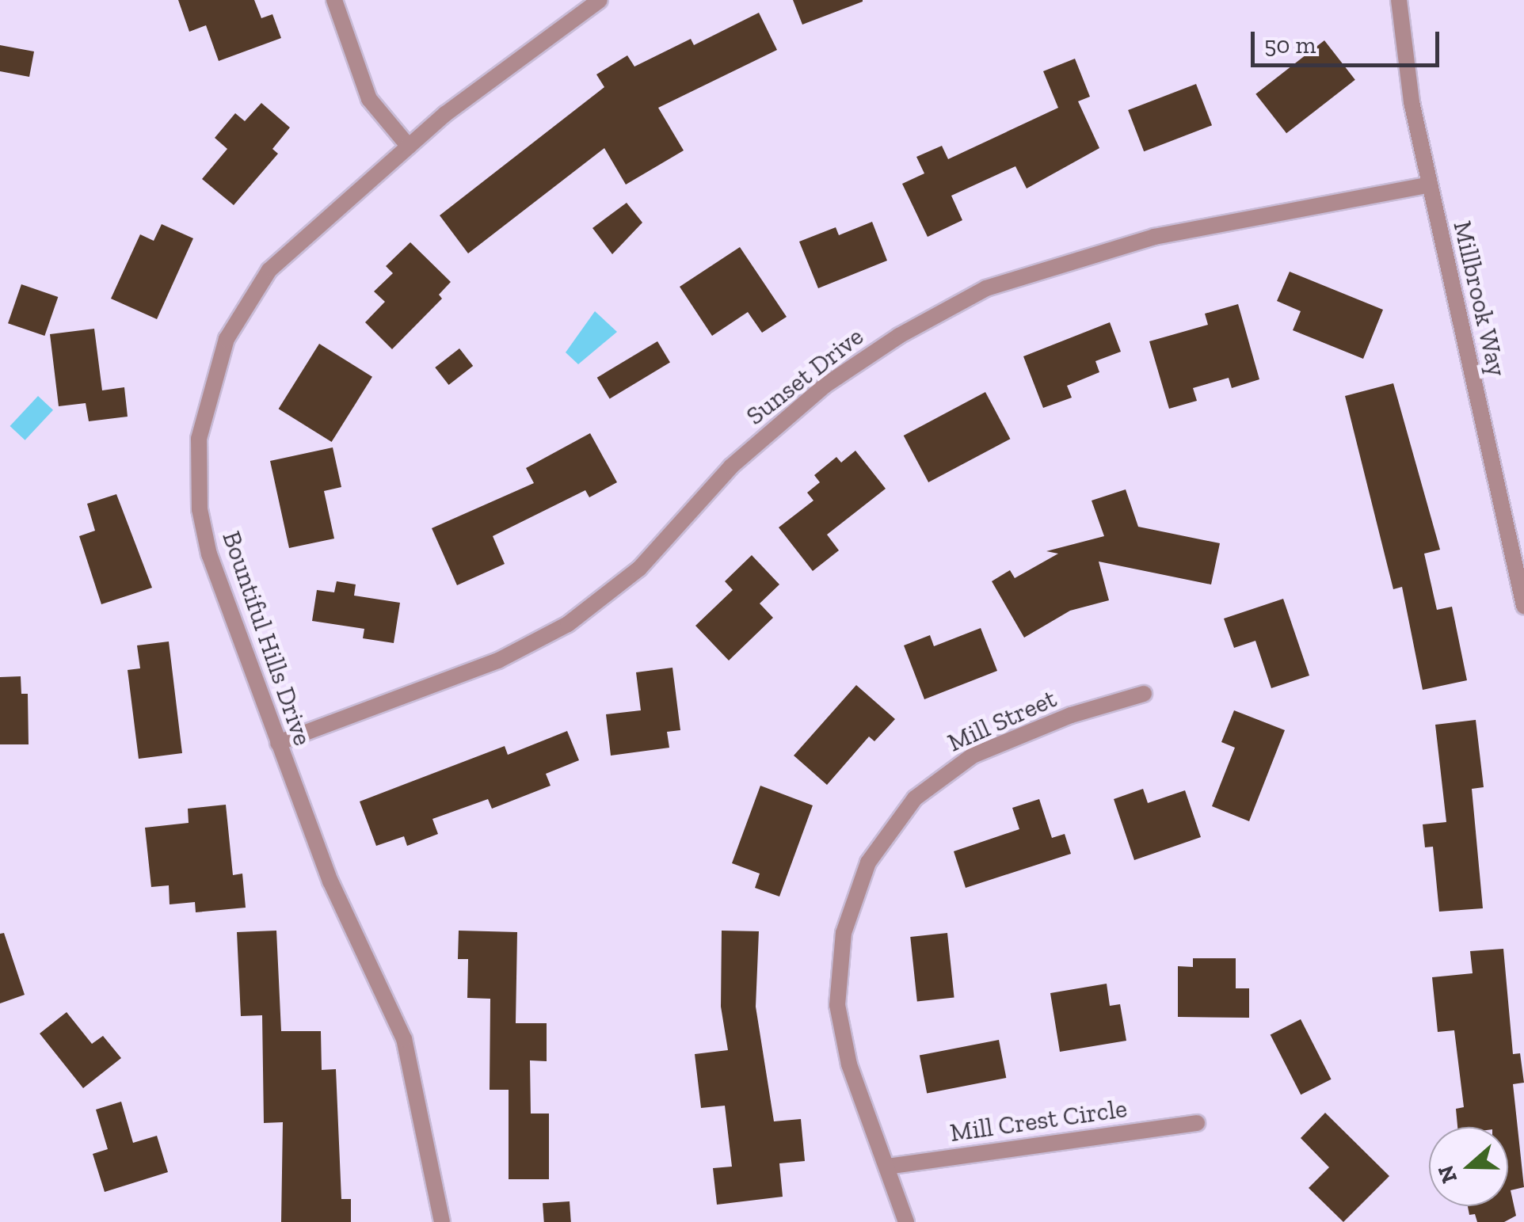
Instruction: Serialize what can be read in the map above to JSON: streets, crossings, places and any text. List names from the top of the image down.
{
  "streets": {
    "street": [
      "Millbrook Way",
      "Sunset Drive",
      "Bountiful Hills Drive",
      "Mill Street",
      "Mill Crest Circle"
    ]
  },
  "crossings": [
    ["Millbrook Way", "Sunset Drive"],
    ["Sunset Drive", "Bountiful Hills Drive"],
    ["Mill Street", "Mill Crest Circle"]
  ],
  "scale_bar": "50 m",
  "north": "left"
}
